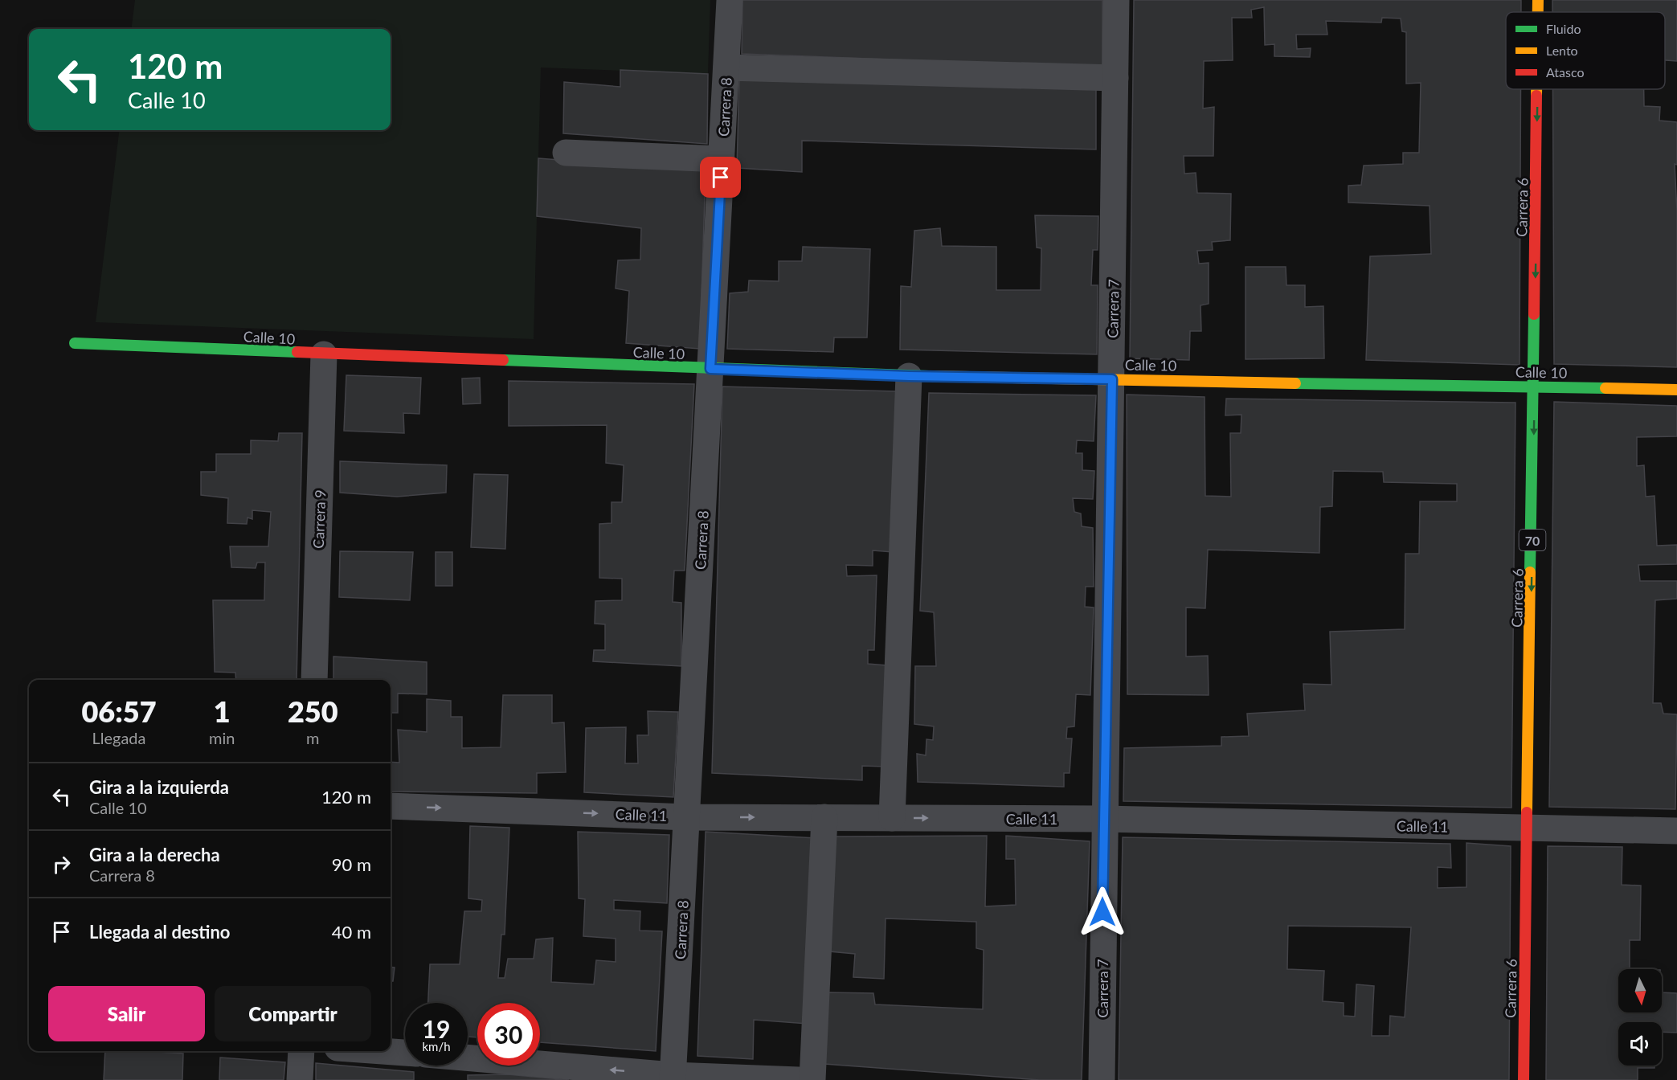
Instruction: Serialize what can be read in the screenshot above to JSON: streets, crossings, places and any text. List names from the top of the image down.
{
  "streets": {
    "street": [
      "Carrera 8",
      "Carrera 6",
      "Carrera 7",
      "Calle 10",
      "Carrera 9",
      "70",
      "Calle 11"
    ]
  },
  "crossings": [
    ["Carrera 8", "Calle 10"],
    ["Carrera 8", "Calle 11"],
    ["Carrera 6", "Calle 10"],
    ["Carrera 6", "Calle 11"],
    ["Carrera 7", "Calle 10"],
    ["Carrera 7", "Calle 11"],
    ["Calle 10", "Carrera 9"]
  ],
  "one_way": ["Carrera 6", "Calle 11"],
  "legend": ["Fluido", "Lento", "Atasco"],
  "north": "bottom",
  "page": {
    "turn": ["120 m", "Calle 10"],
    "eta": [
      "06:57",
      "Llegada",
      "1",
      "min",
      "250",
      "m"
    ],
    "list": [
      {
        "name": "Gira a la izquierda",
        "note": "Calle 10",
        "value": "120 m"
      },
      {
        "name": "Gira a la derecha",
        "note": "Carrera 8",
        "value": "90 m"
      },
      {
        "name": "Llegada al destino",
        "value": "40 m"
      }
    ],
    "buttons": ["Salir", "Compartir"],
    "speed": "19 km/h",
    "limit": "30"
  }
}
